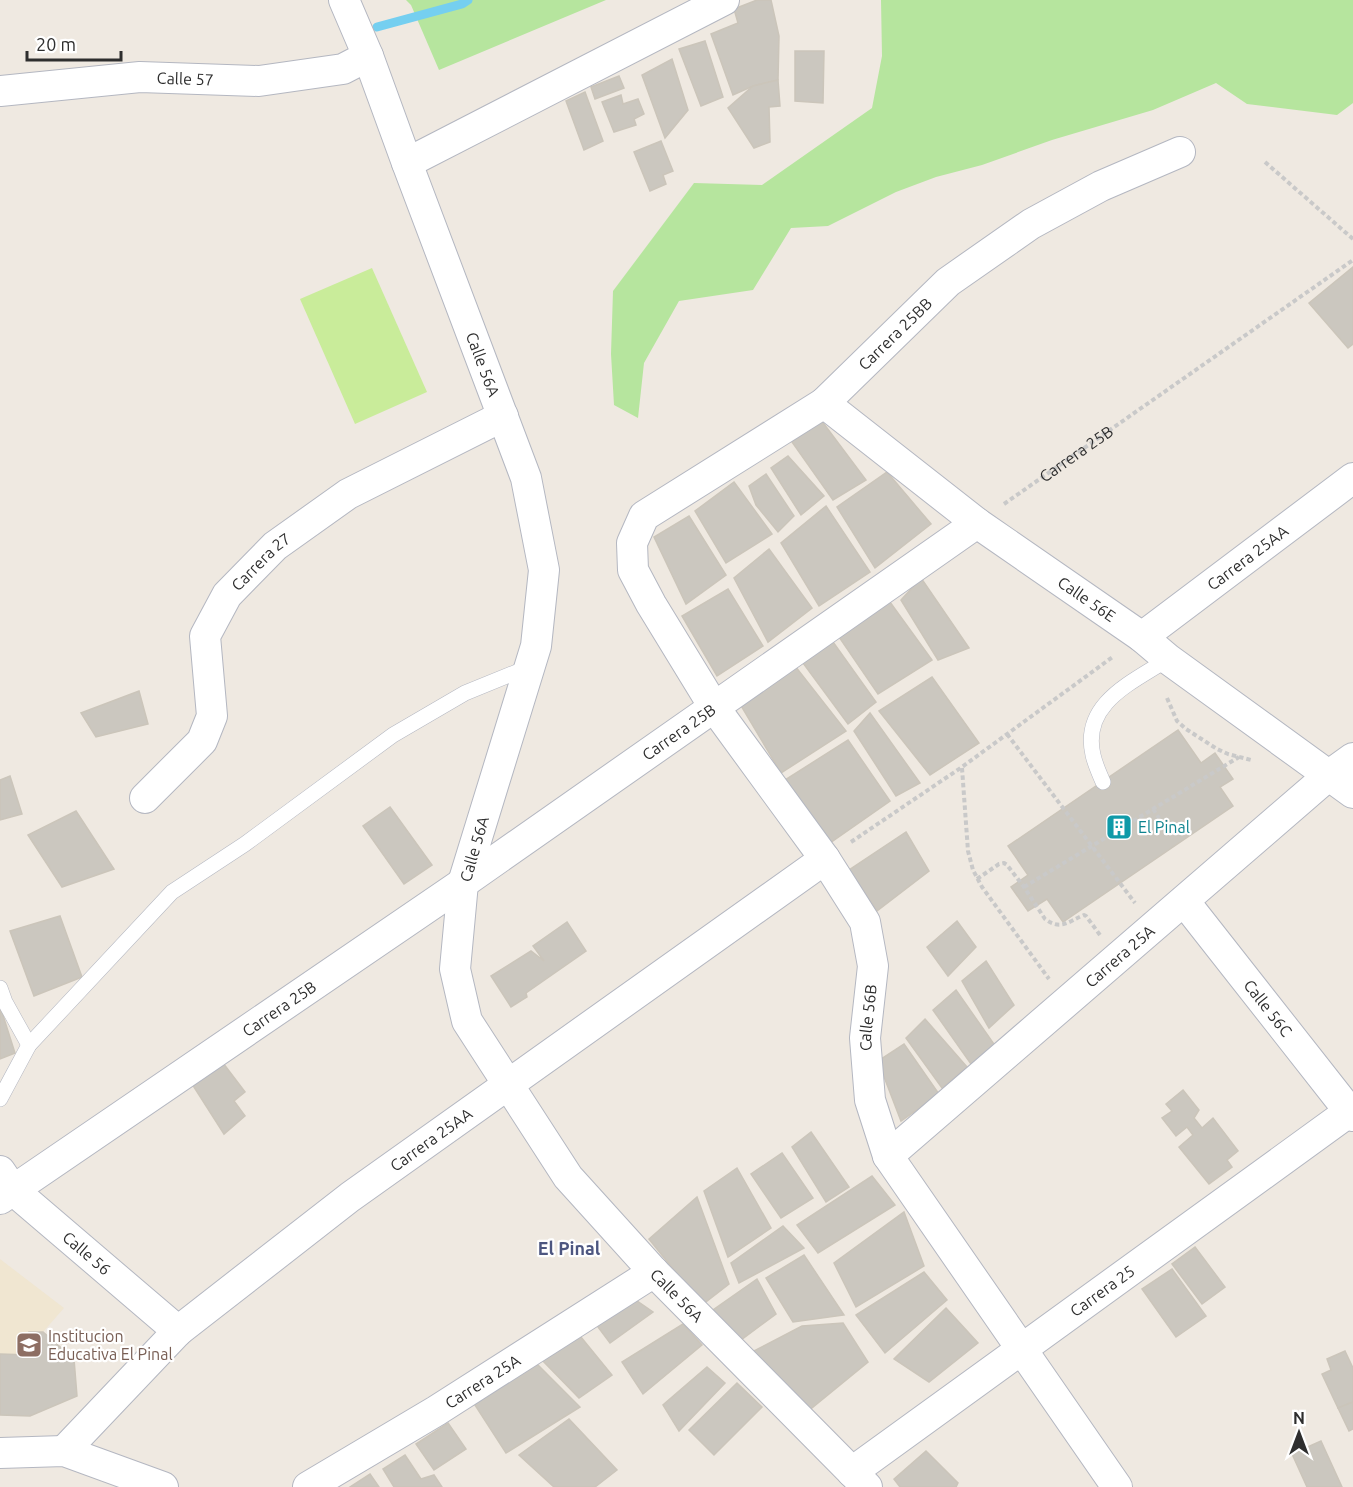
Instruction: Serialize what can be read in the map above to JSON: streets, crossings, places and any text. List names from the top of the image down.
{
  "streets": {
    "street": [
      "Calle 57",
      "Carrera 25BB",
      "Calle 56A",
      "Carrera 25B",
      "Carrera 25AA",
      "Carrera 27",
      "Calle 56E",
      "Carrera 25A",
      "Calle 56C",
      "Calle 56B",
      "Calle 56",
      "Carrera 25"
    ]
  },
  "crossings": [
    ["Calle 57", "Calle 56A"],
    ["Carrera 25BB", "Calle 56E"],
    ["Carrera 25BB", "Calle 56B"],
    ["Calle 56A", "Carrera 25B"],
    ["Calle 56A", "Carrera 25AA"],
    ["Calle 56A", "Carrera 27"],
    ["Calle 56A", "Carrera 25A"],
    ["Calle 56A", "Carrera 25"],
    ["Carrera 25B", "Calle 56E"],
    ["Carrera 25B", "Calle 56B"],
    ["Carrera 25B", "Calle 56"],
    ["Carrera 25AA", "Calle 56E"],
    ["Carrera 25AA", "Calle 56B"],
    ["Carrera 25AA", "Calle 56"],
    ["Calle 56E", "Carrera 25A"],
    ["Carrera 25A", "Calle 56C"],
    ["Carrera 25A", "Calle 56B"],
    ["Calle 56C", "Carrera 25"],
    ["Calle 56B", "Carrera 25"]
  ],
  "districts": ["El Pinal"],
  "places": {
    "building": ["El Pinal"],
    "school or university": ["Institucion Educativa El Pinal"]
  },
  "scale_bar": "20 m",
  "north": "top"
}
